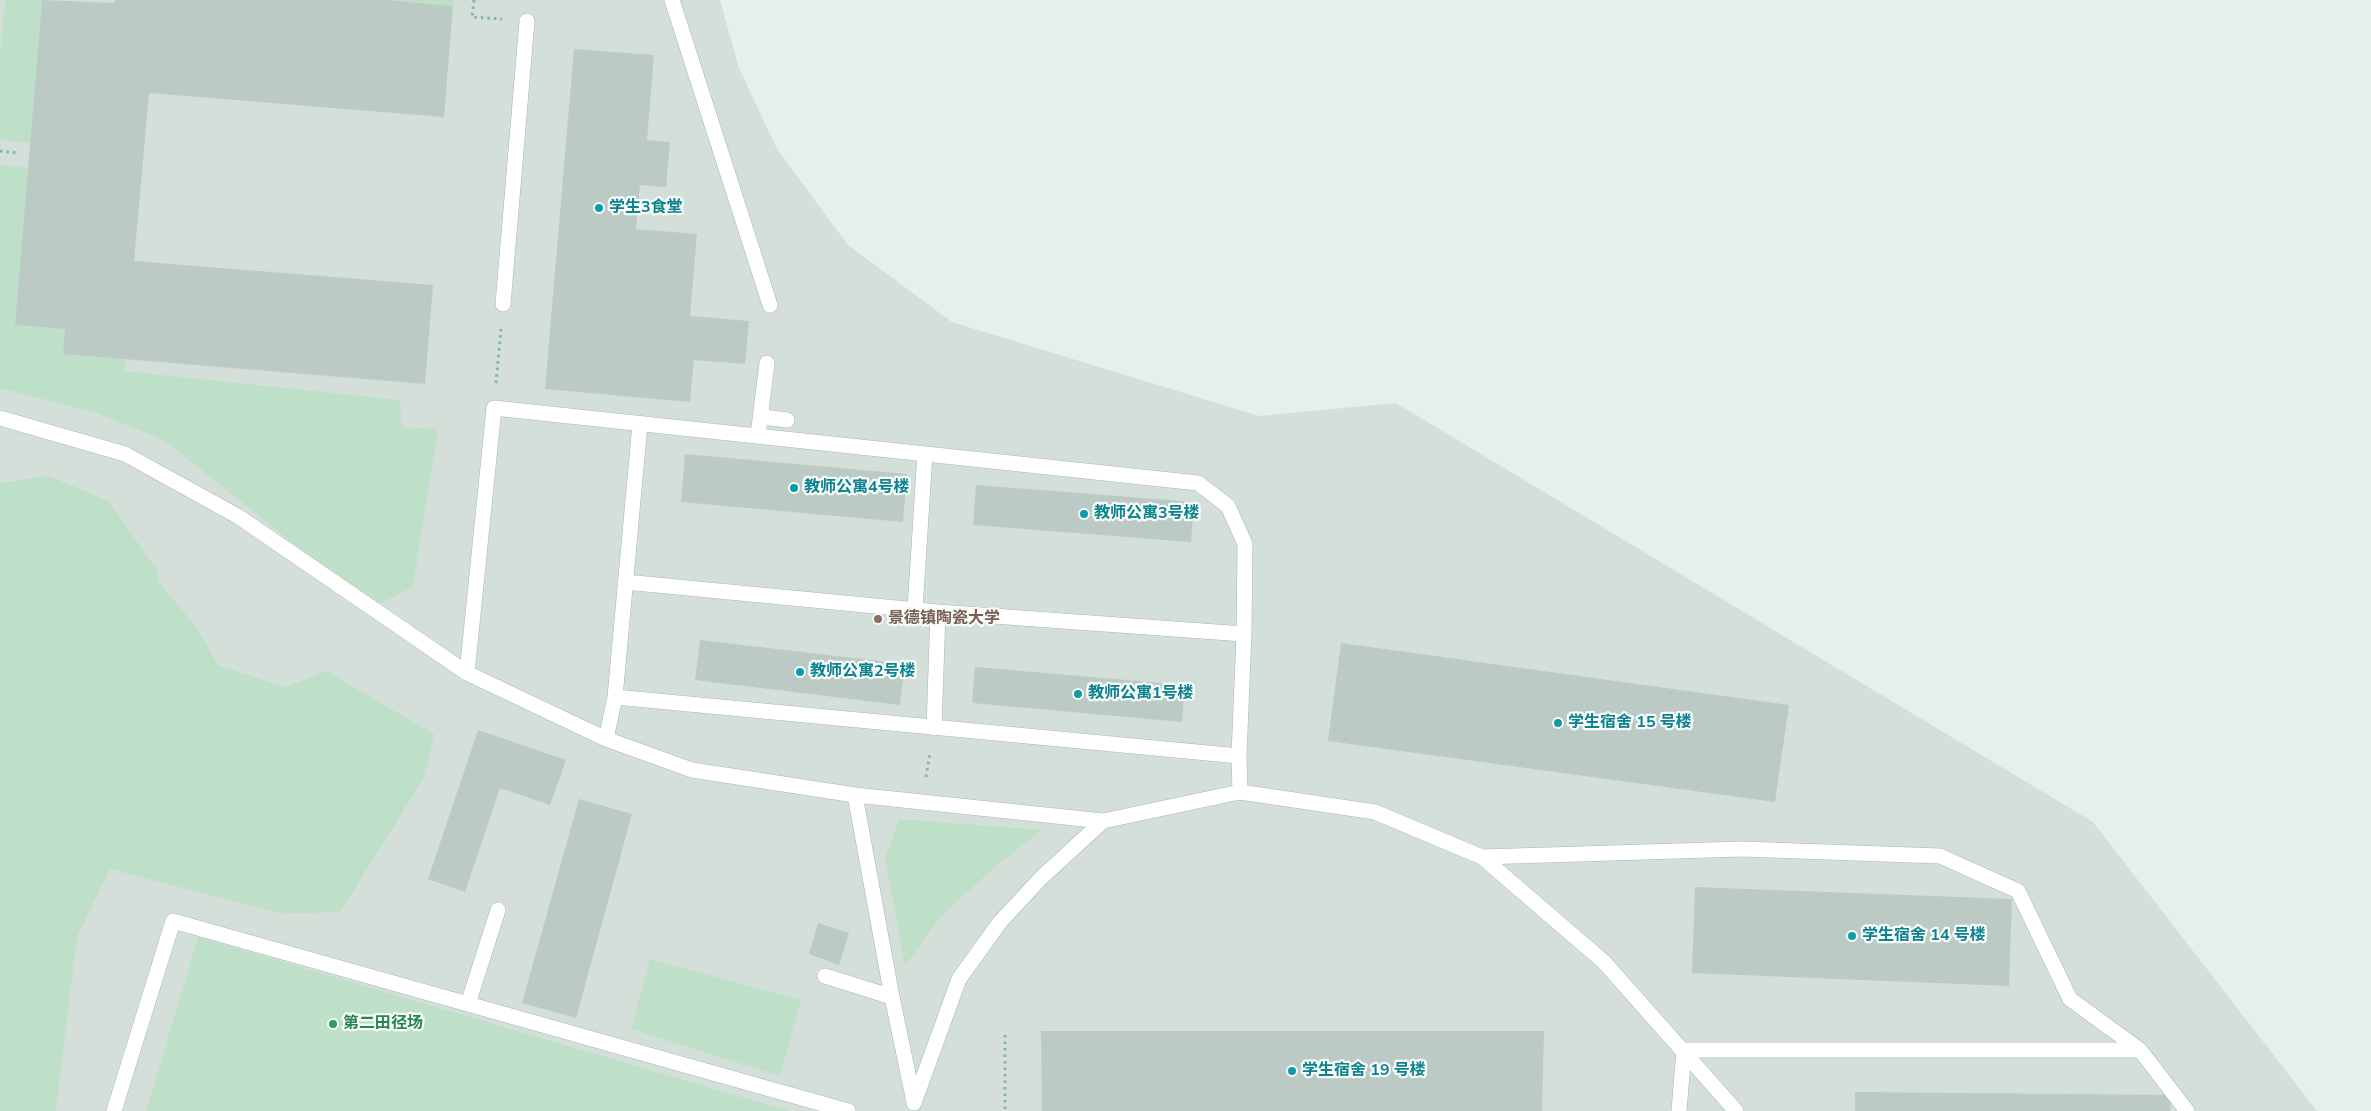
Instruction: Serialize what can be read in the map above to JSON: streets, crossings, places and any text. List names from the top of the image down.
{
  "places": [
    "学生3食堂",
    "教师公寓4号楼",
    "教师公寓3号楼",
    "景德镇陶瓷大学",
    "教师公寓2号楼",
    "教师公寓1号楼",
    "学生宿舍 15 号楼",
    "学生宿舍 14 号楼",
    "第二田径场",
    "学生宿舍 19 号楼"
  ]
}
